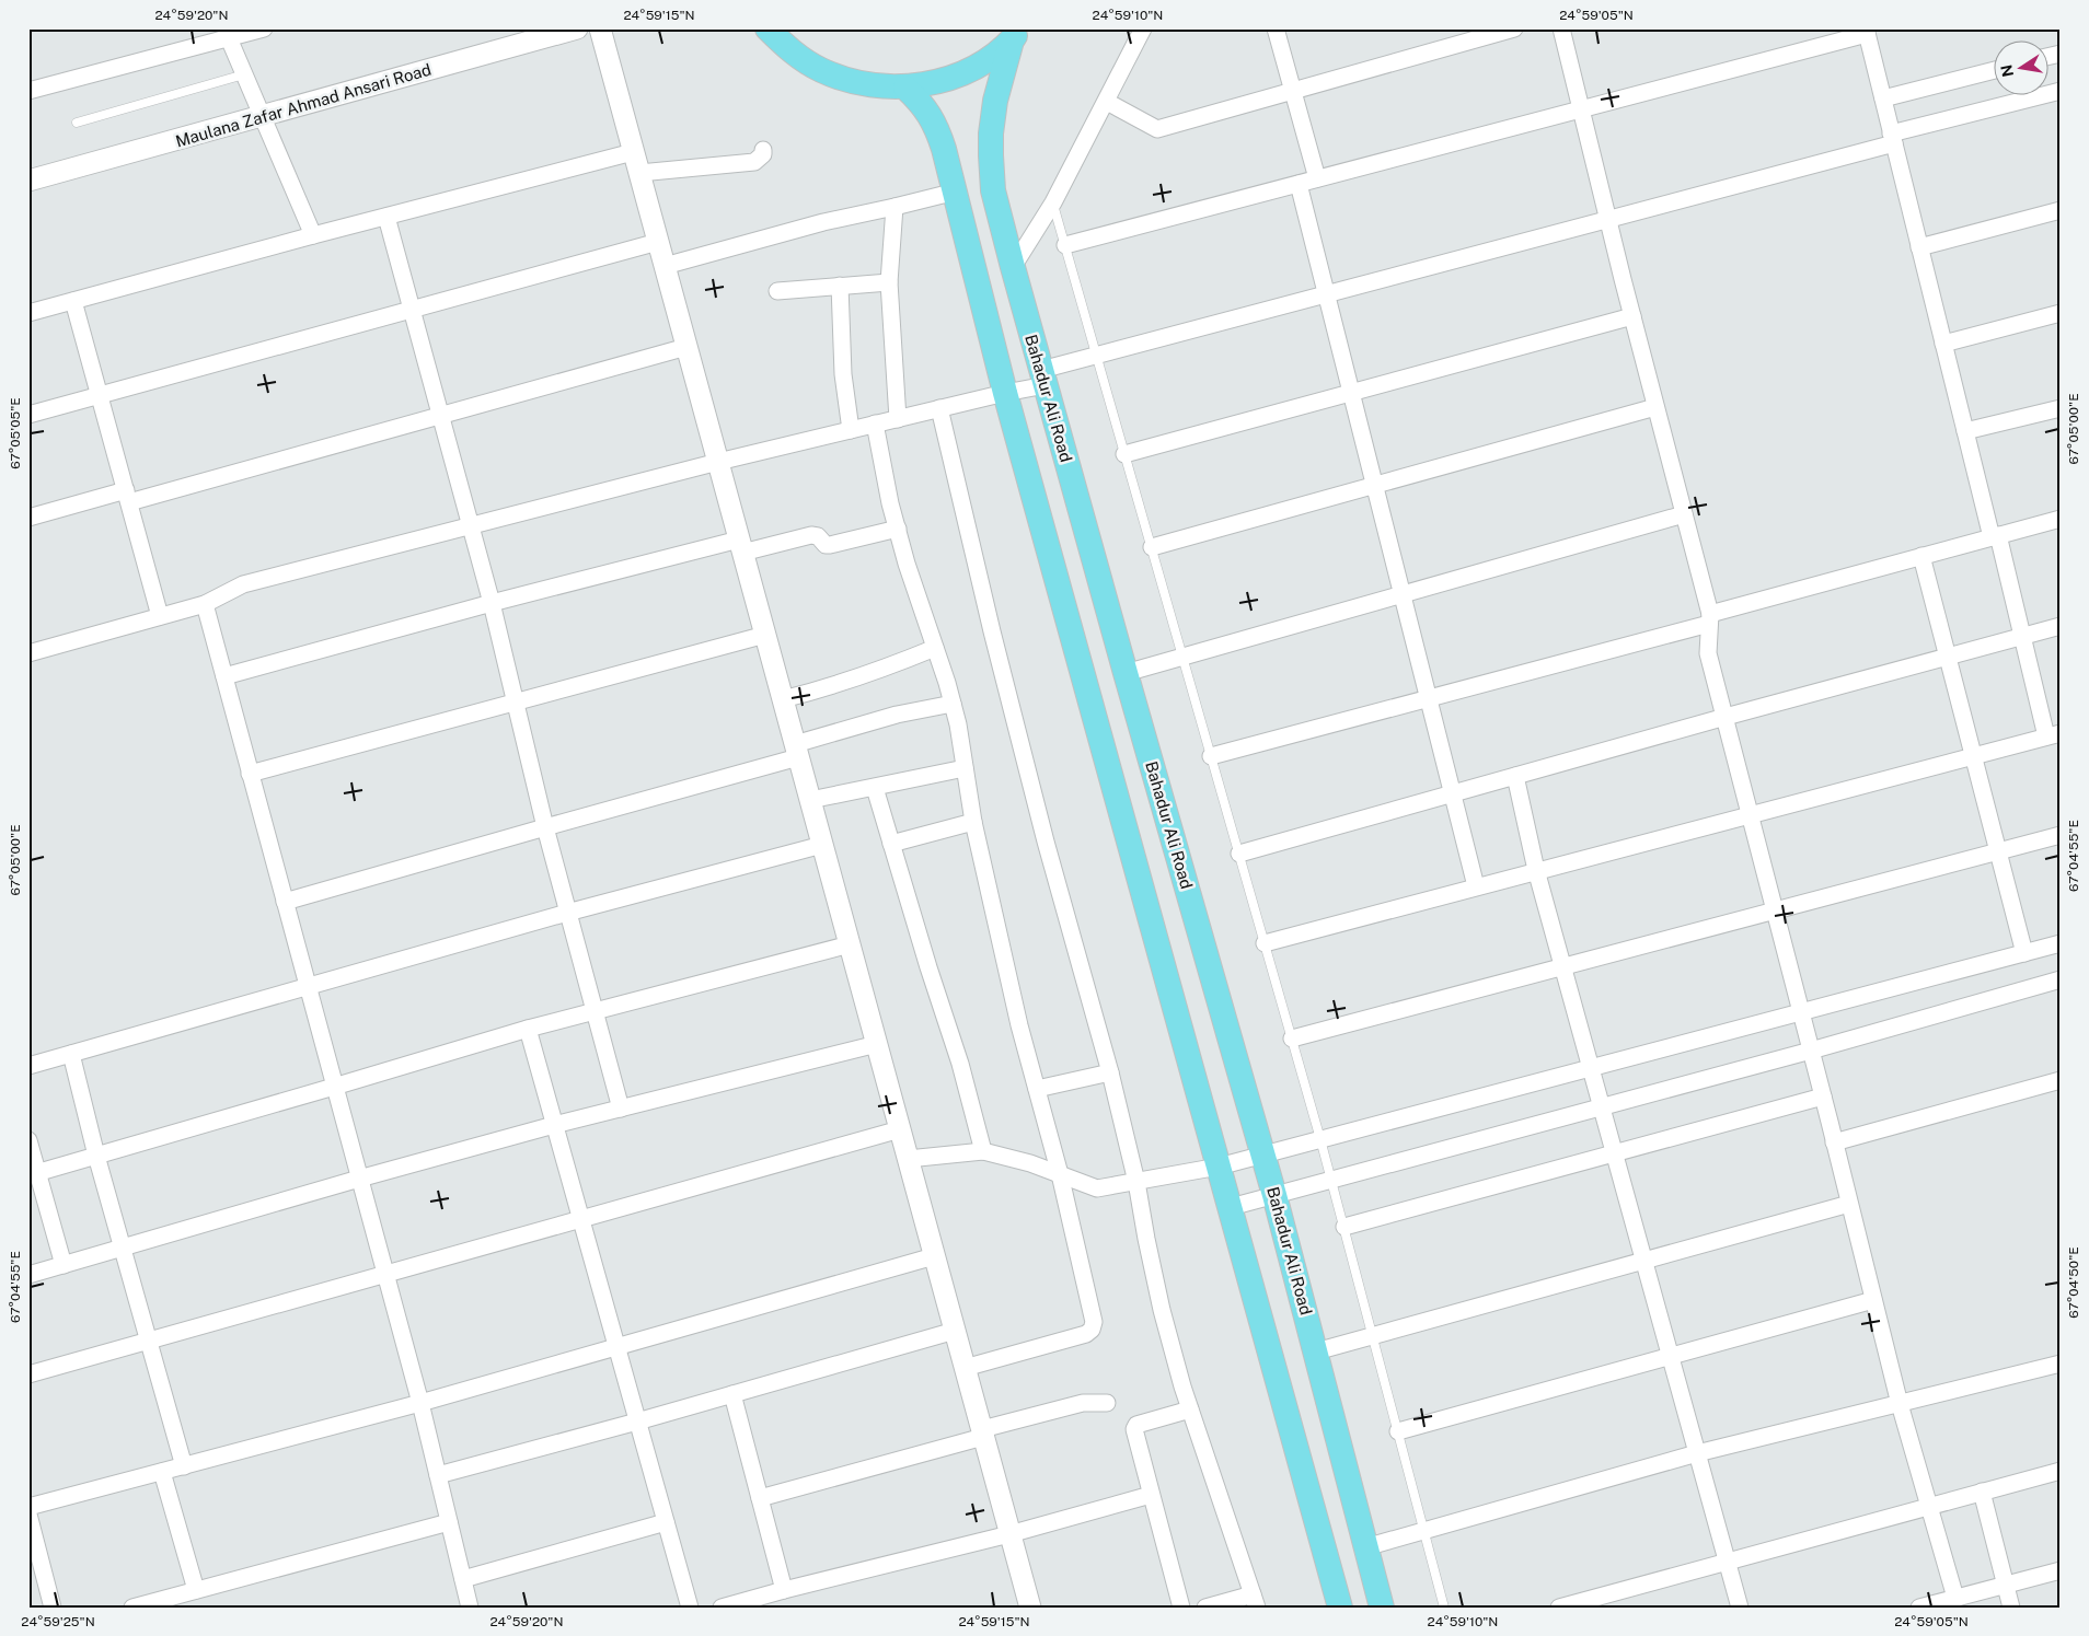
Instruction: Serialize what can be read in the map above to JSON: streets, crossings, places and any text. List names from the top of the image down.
{
  "streets": {
    "main road": ["Bahadur Ali Road"],
    "street": ["Maulana Zafar Ahmad Ansari Road"]
  },
  "north": "left",
  "coordinates": [
    "24°59'20\"N",
    "24°59'15\"N",
    "24°59'10\"N",
    "24°59'05\"N",
    "67°05'00\"E",
    "67°05'05\"E",
    "67°04'55\"E",
    "67°04'50\"E",
    "24°59'25\"N"
  ]
}
